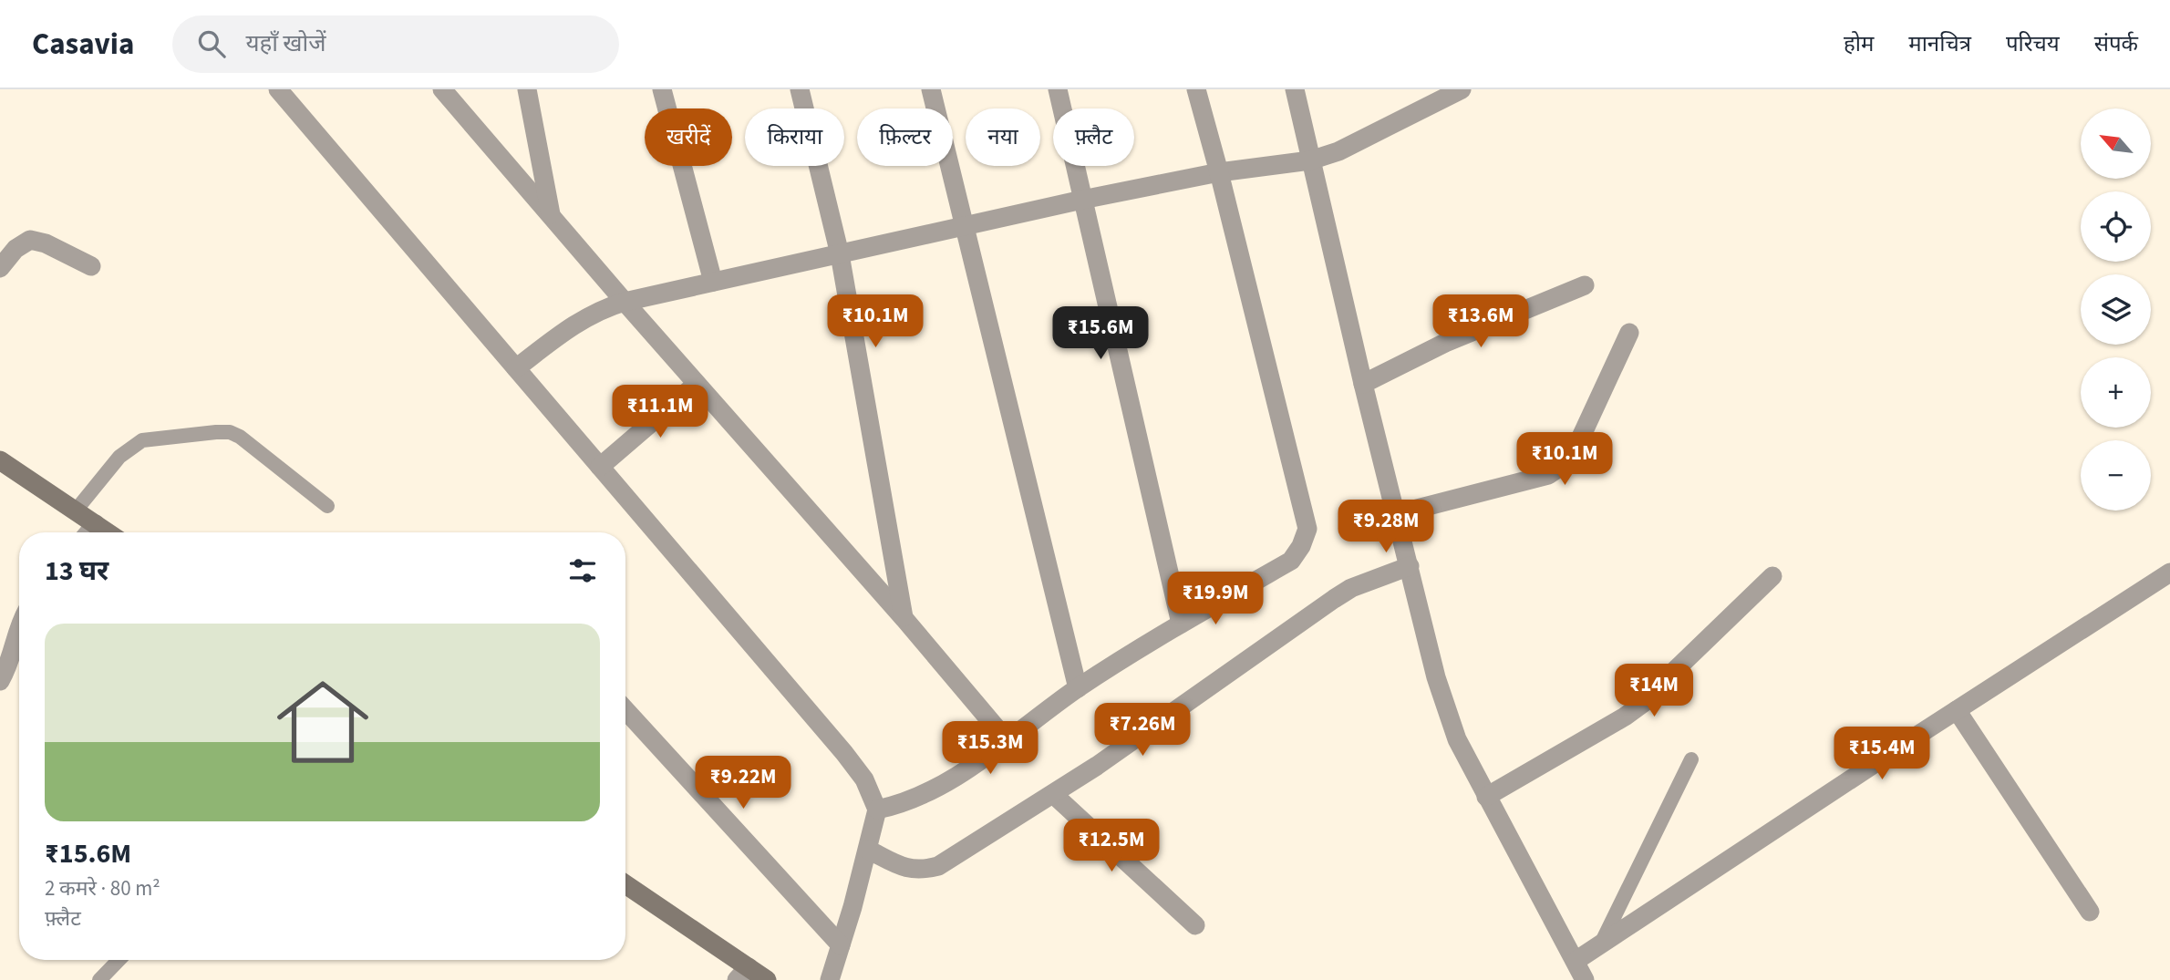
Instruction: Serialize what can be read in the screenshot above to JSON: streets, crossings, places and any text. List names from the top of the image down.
{
  "north": "top left",
  "page": {
    "header": "Casavia",
    "search": "यहाँ खोजें",
    "nav": [
      "होम",
      "मानचित्र",
      "परिचय",
      "संपर्क"
    ],
    "map_buttons": ["+", "−"],
    "chip": [
      "खरीदें",
      "किराया",
      "फ़िल्टर",
      "नया",
      "फ़्लैट"
    ],
    "price": [
      "₹10.1M",
      "₹13.6M",
      "₹15.6M",
      "₹11.1M",
      "₹10.1M",
      "₹9.28M",
      "₹19.9M",
      "₹14M",
      "₹7.26M",
      "₹15.3M",
      "₹15.4M",
      "₹9.22M",
      "₹12.5M"
    ],
    "heading": "13 घर",
    "list": [
      {
        "name": "₹15.6M",
        "note": "2 कमरे · 80 m² · फ़्लैट"
      }
    ]
  }
}
